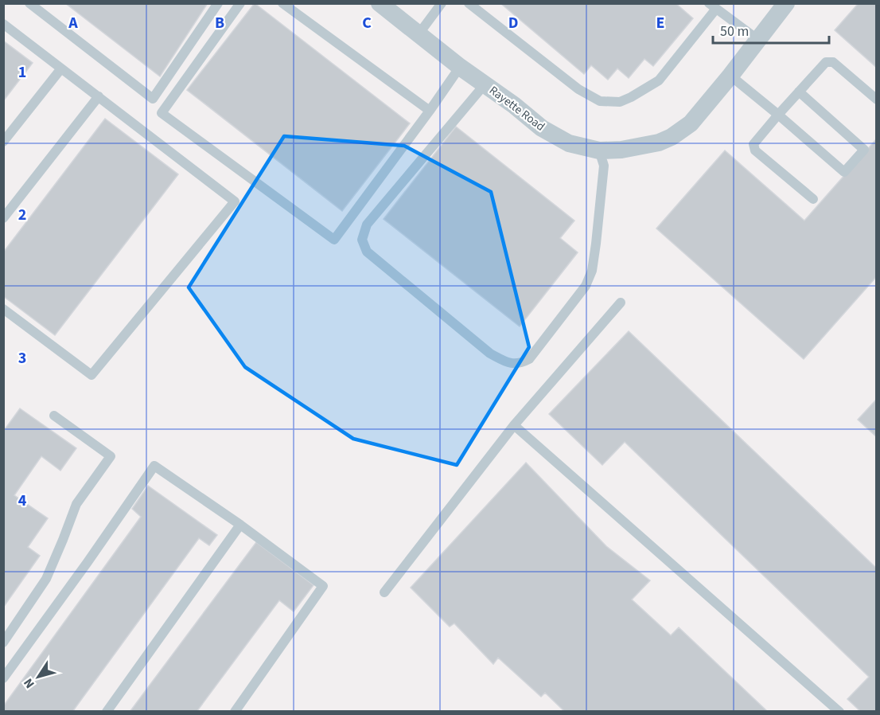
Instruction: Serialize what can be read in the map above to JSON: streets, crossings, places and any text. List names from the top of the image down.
{
  "streets": {
    "street": ["Rayette Road"]
  },
  "scale_bar": "50 m",
  "north": "bottom left",
  "grid": {
    "columns": [
      "A",
      "B",
      "C",
      "D",
      "E"
    ],
    "rows": [
      "1",
      "2",
      "3",
      "4"
    ]
  }
}
